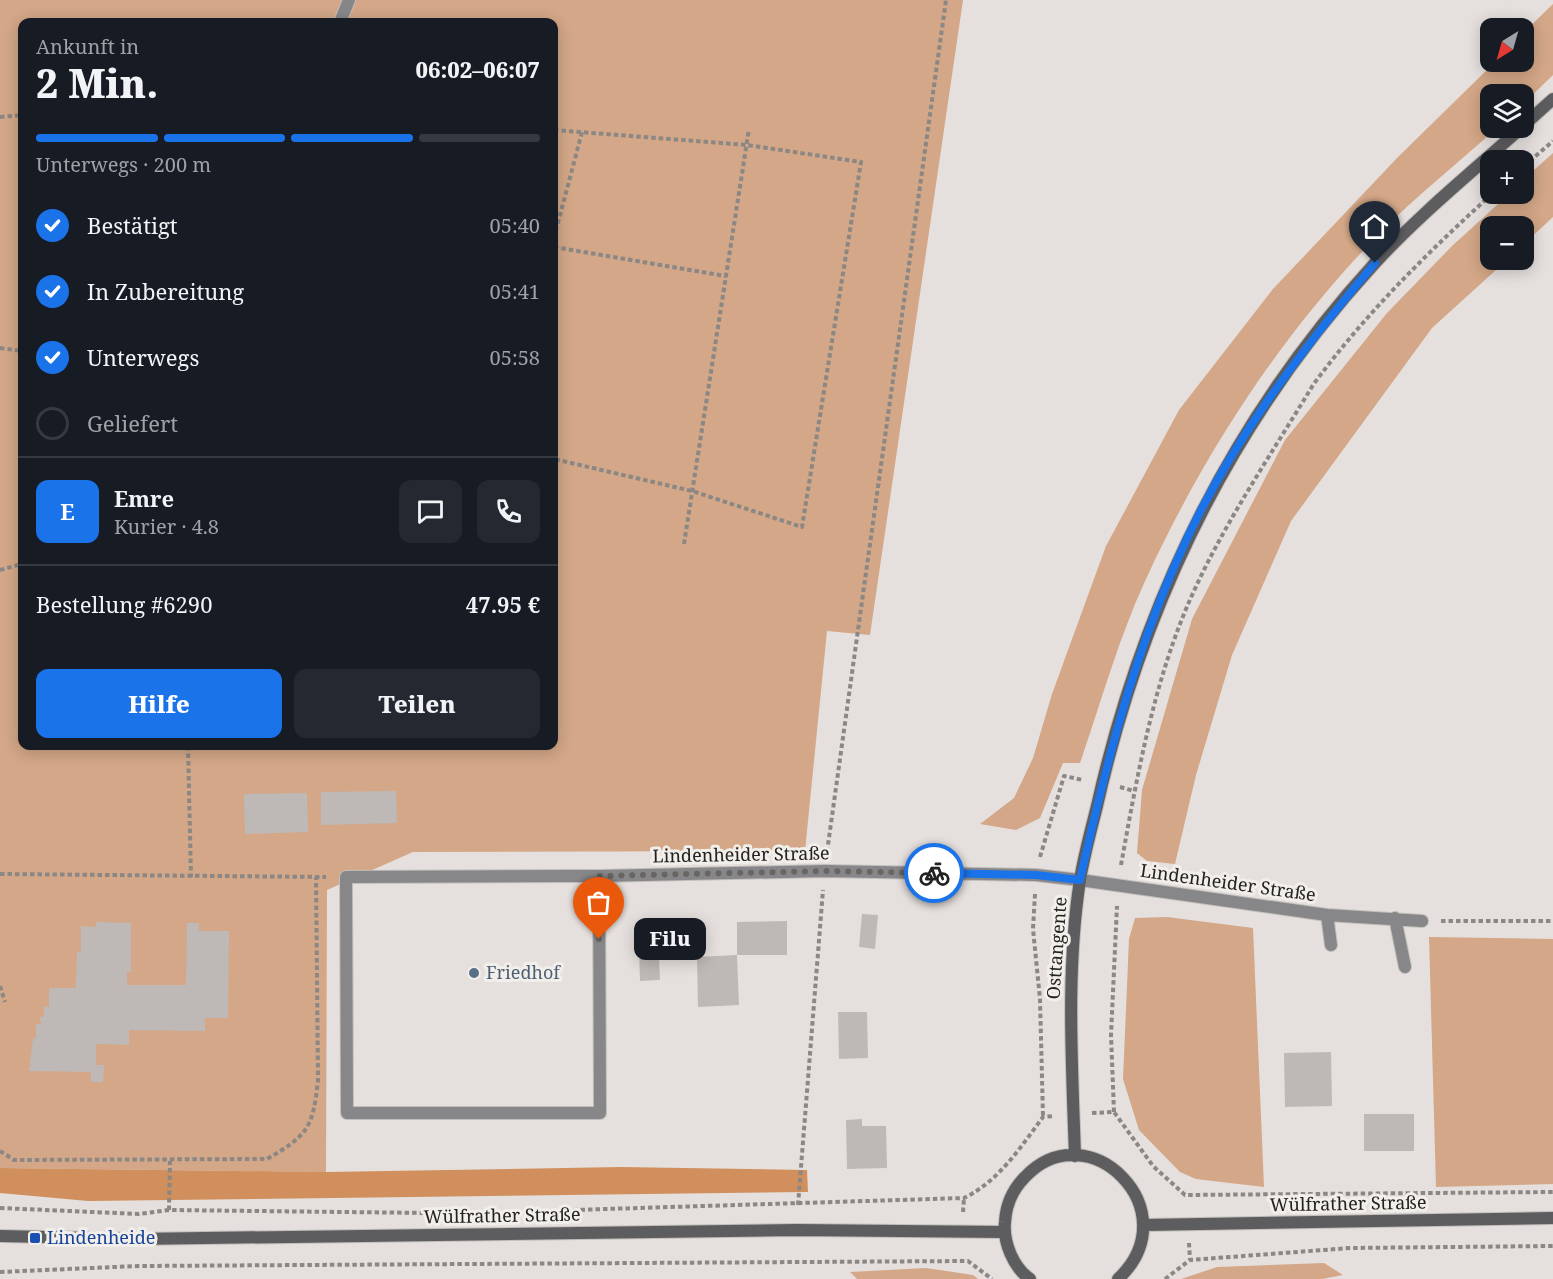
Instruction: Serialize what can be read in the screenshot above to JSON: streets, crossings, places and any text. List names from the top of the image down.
{
  "streets": {
    "main road": ["Osttangente", "Wülfrather Straße"],
    "street": ["Lindenheider Straße"]
  },
  "crossings": [
    ["Lindenheider Straße", "Osttangente"]
  ],
  "places": {
    "other": ["Filu", "Friedhof"],
    "transit": ["Lindenheide"]
  },
  "north": "bottom left",
  "page": {
    "map_buttons": ["+", "−"],
    "heading": ["2 Min.", "Ankunft in", "06:02–06:07"],
    "panel": [
      "Emre",
      "Kurier · 4.8",
      "Bestellung #6290",
      "47.95 €"
    ],
    "bar": "Unterwegs · 200 m",
    "list": [
      ["Bestätigt", "05:40"],
      ["In Zubereitung", "05:41"],
      ["Unterwegs", "05:58"],
      "Geliefert"
    ],
    "round": "E",
    "buttons": ["Hilfe", "Teilen"],
    "bubble": "Filu"
  }
}
